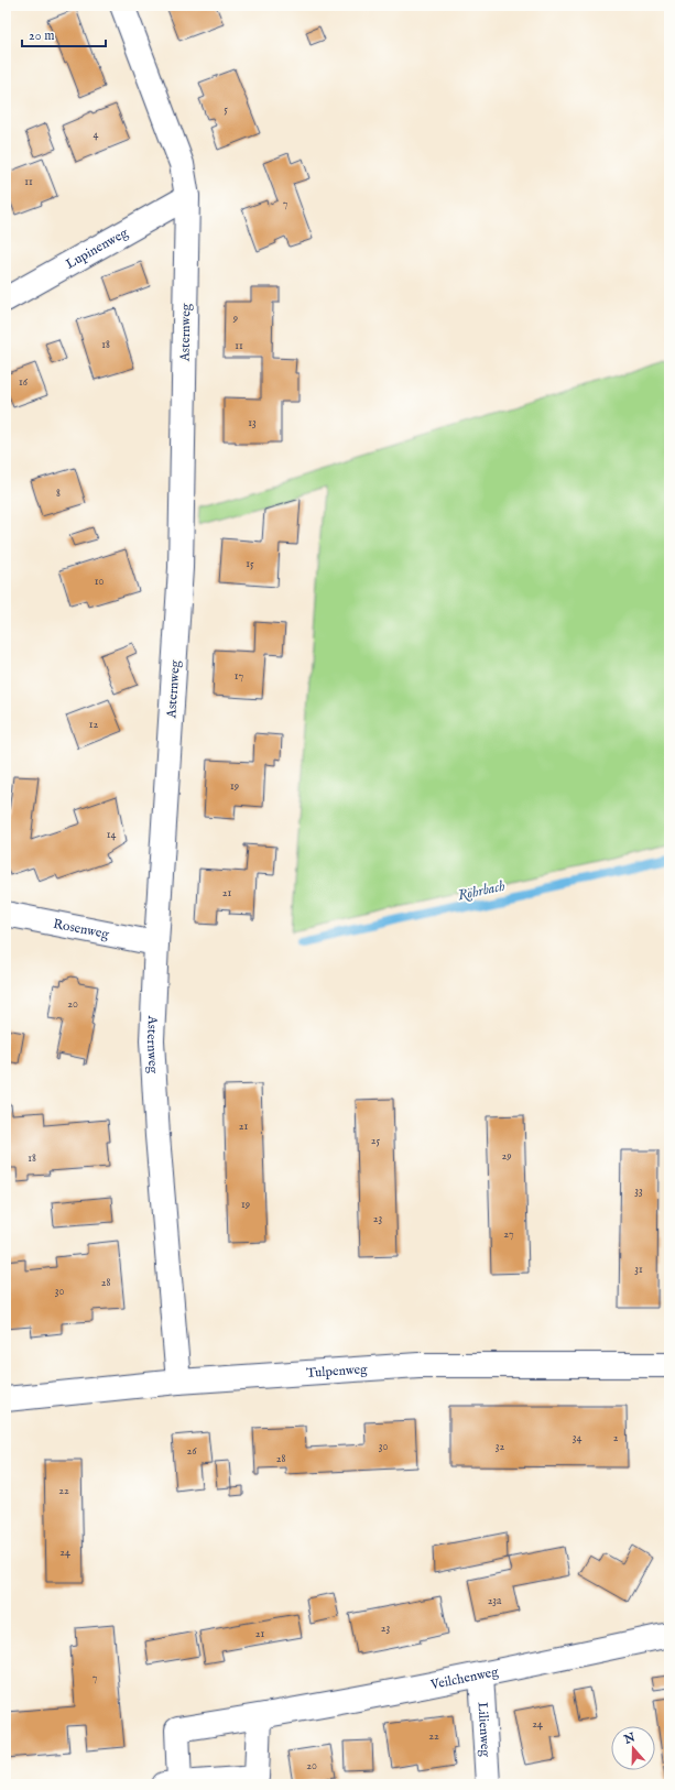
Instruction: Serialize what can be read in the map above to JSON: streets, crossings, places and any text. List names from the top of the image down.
{
  "streets": {
    "street": [
      "Lupinenweg",
      "Asternweg",
      "Rosenweg",
      "Tulpenweg",
      "Veilchenweg",
      "Lilienweg"
    ]
  },
  "crossings": [
    ["Lupinenweg", "Asternweg"],
    ["Asternweg", "Rosenweg"],
    ["Asternweg", "Tulpenweg"],
    ["Veilchenweg", "Lilienweg"]
  ],
  "water": ["Röhrbach"],
  "house_numbers": [
    "5",
    "4",
    "11",
    "7",
    "9",
    "18",
    "11",
    "16",
    "13",
    "8",
    "15",
    "10",
    "17",
    "12",
    "19",
    "14",
    "21",
    "20",
    "21",
    "25",
    "29",
    "18",
    "33",
    "19",
    "23",
    "27",
    "31",
    "28",
    "30",
    "34",
    "2",
    "30",
    "32",
    "26",
    "28",
    "22",
    "24",
    "23a",
    "23",
    "21",
    "7",
    "24",
    "22",
    "20"
  ],
  "scale_bar": "20 m",
  "north": "top"
}
